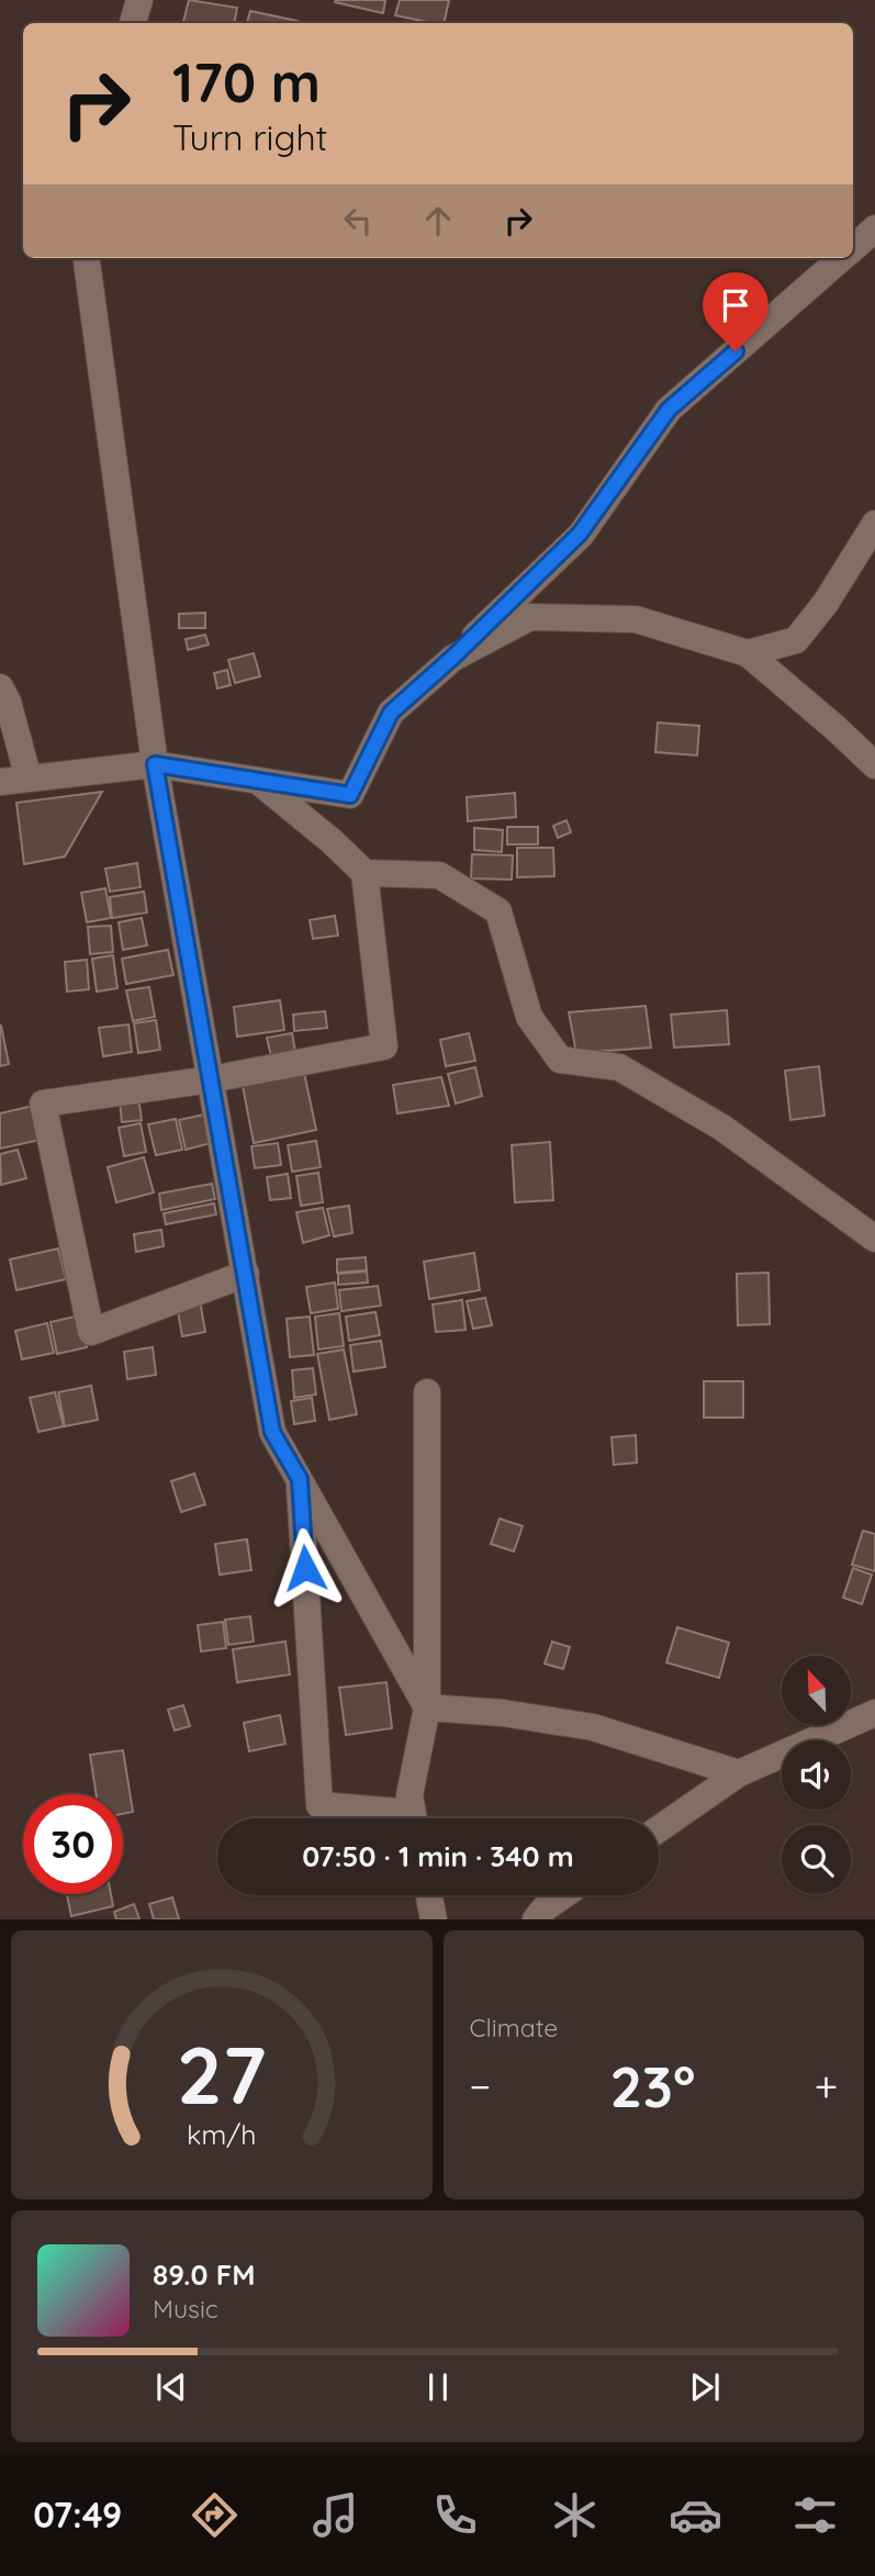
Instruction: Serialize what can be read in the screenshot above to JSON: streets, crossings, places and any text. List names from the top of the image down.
{
  "north": "top left",
  "page": {
    "turn": ["170 m", "Turn right"],
    "limit": "30",
    "trip": "07:50 · 1 min · 340 m",
    "tile": "Climate",
    "heat": ["−", "23°", "+"],
    "song": ["89.0 FM", "Music"],
    "tabs": "07:49",
    "gauge": ["27", "km/h"]
  }
}
